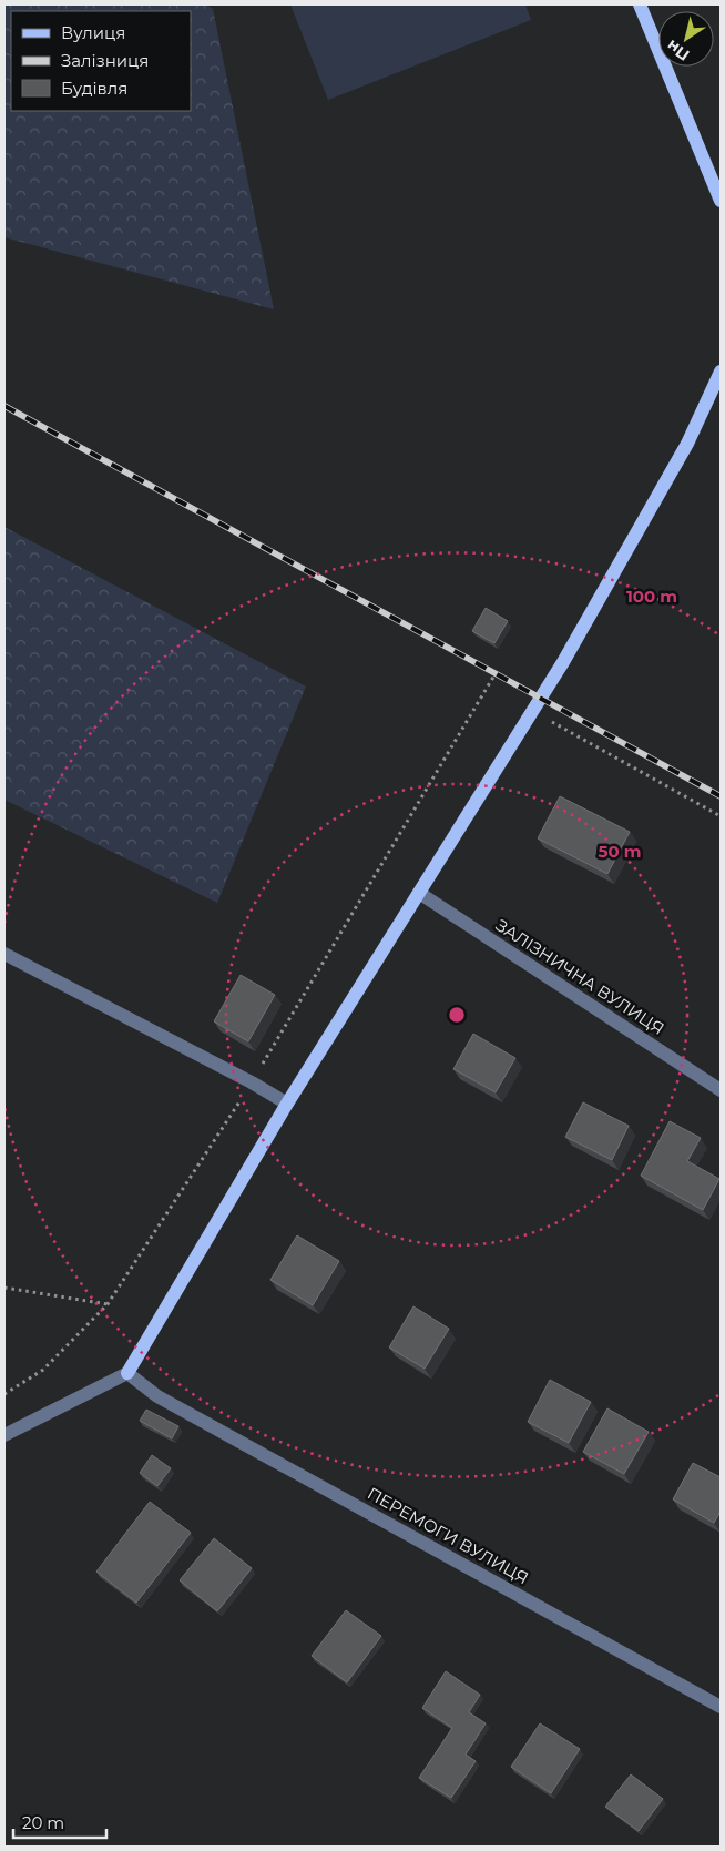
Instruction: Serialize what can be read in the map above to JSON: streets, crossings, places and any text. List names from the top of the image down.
{
  "streets": {
    "street": ["ЗАЛІЗНИЧНА ВУЛИЦЯ", "ПЕРЕМОГИ ВУЛИЦЯ"]
  },
  "legend": ["Вулиця", "Залізниця", "Будівля"],
  "scale_bar": "20 m",
  "north": "bottom left",
  "rings": ["100 m", "50 m"]
}
